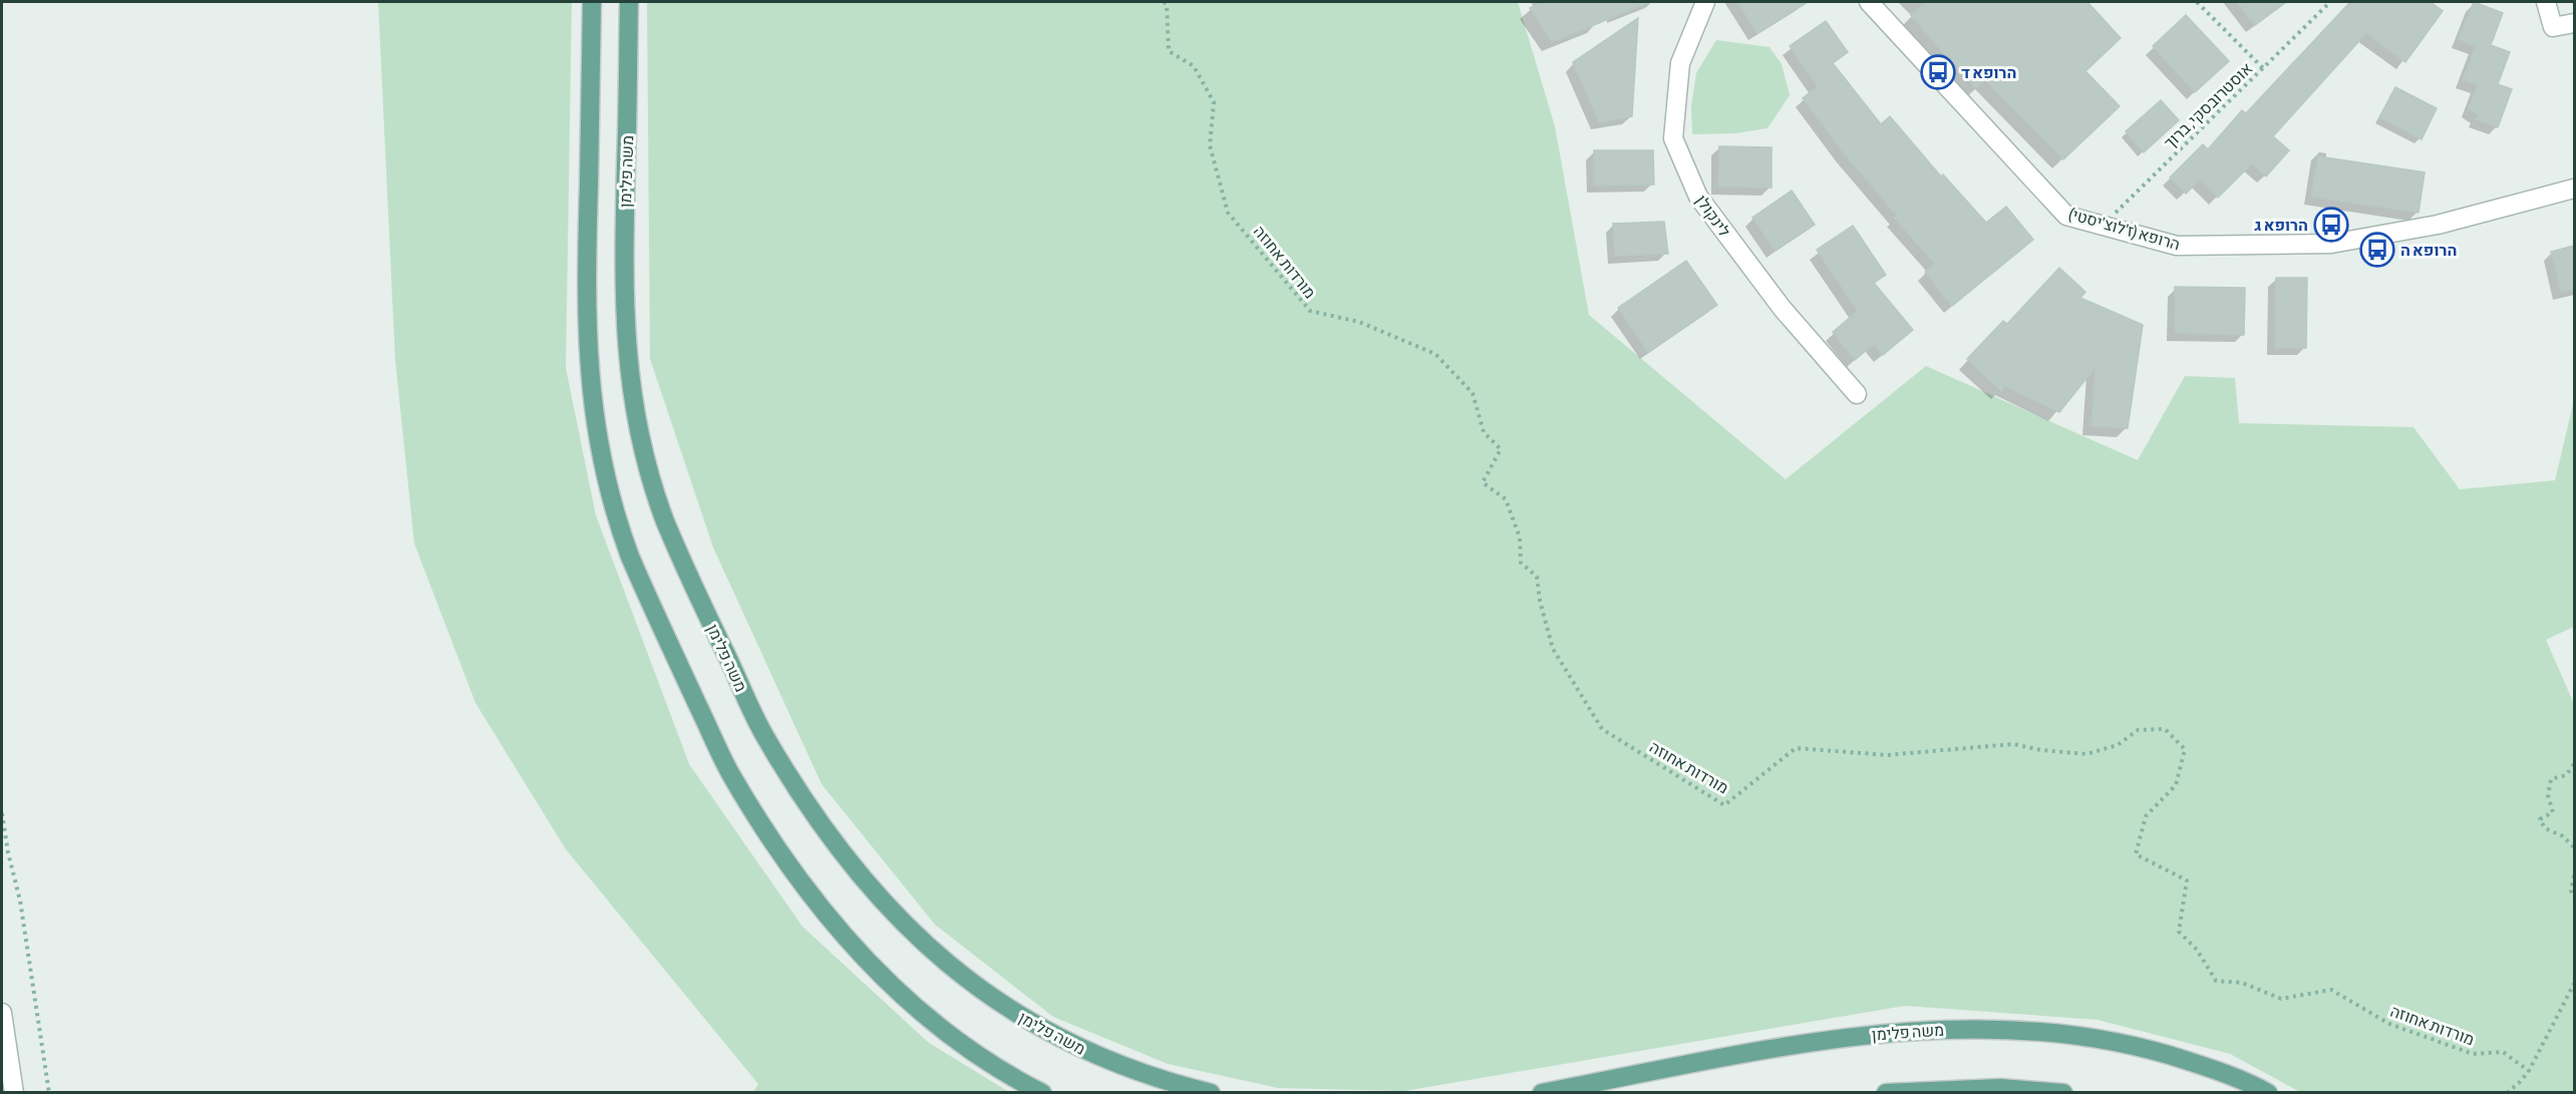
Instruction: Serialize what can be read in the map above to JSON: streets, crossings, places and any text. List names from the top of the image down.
{
  "streets": {
    "main road": ["משה פלימן"],
    "street": ["לינקולן", "הרופא (ז'לוצ'יסטי)"],
    "path": ["אוסטרובסקי, ברוך", "מורדות אחוזה"]
  },
  "crossings": [
    ["אוסטרובסקי, ברוך", "הרופא (ז'לוצ'יסטי)"]
  ],
  "places": {
    "bus stop": ["הרופא ד", "הרופא ג", "הרופא ה"]
  }
}
